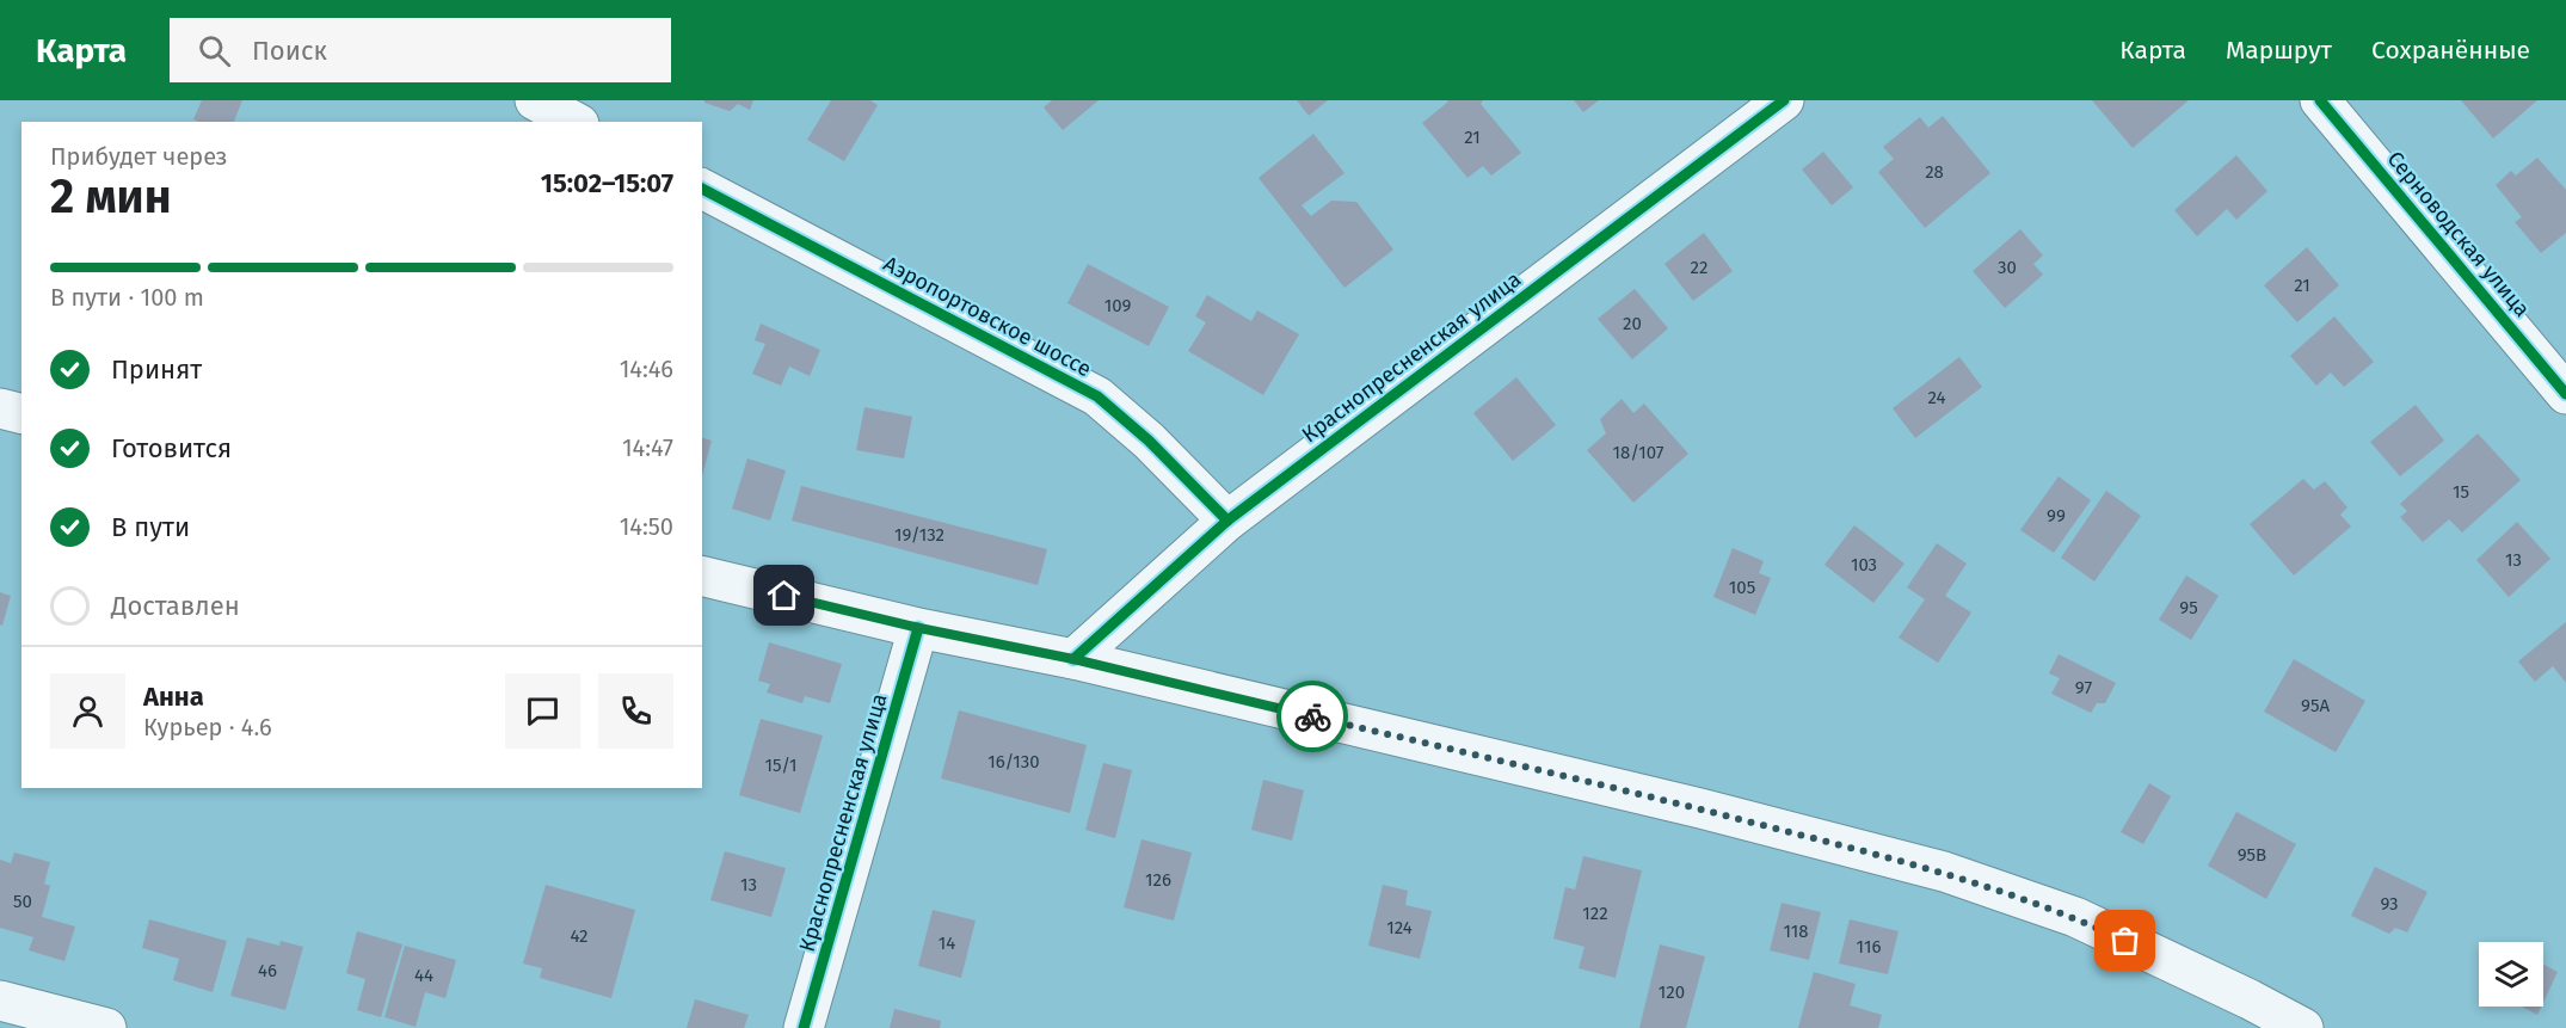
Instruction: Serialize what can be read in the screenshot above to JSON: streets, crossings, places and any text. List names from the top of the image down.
{
  "streets": {
    "street": ["Серноводская улица", "Аэропортовское шоссе", "Краснопресненская улица"]
  },
  "crossings": [
    ["Аэропортовское шоссе", "Краснопресненская улица"]
  ],
  "house_numbers": [
    "21",
    "28",
    "22",
    "30",
    "21",
    "109",
    "20",
    "24",
    "18/107",
    "15",
    "99",
    "19/132",
    "13",
    "103",
    "105",
    "95",
    "97",
    "95А",
    "16/130",
    "15/1",
    "95В",
    "126",
    "13",
    "50",
    "93",
    "122",
    "124",
    "118",
    "42",
    "14",
    "116",
    "46",
    "44",
    "120"
  ],
  "page": {
    "header": "Карта",
    "search": "Поиск",
    "nav": ["Карта", "Маршрут", "Сохранённые"],
    "heading": ["2 мин", "Прибудет через", "15:02–15:07"],
    "panel": ["Анна", "Курьер · 4.6"],
    "bar": "В пути · 100 m",
    "list": [
      ["Принят", "14:46"],
      ["Готовится", "14:47"],
      ["В пути", "14:50"],
      "Доставлен"
    ]
  }
}
